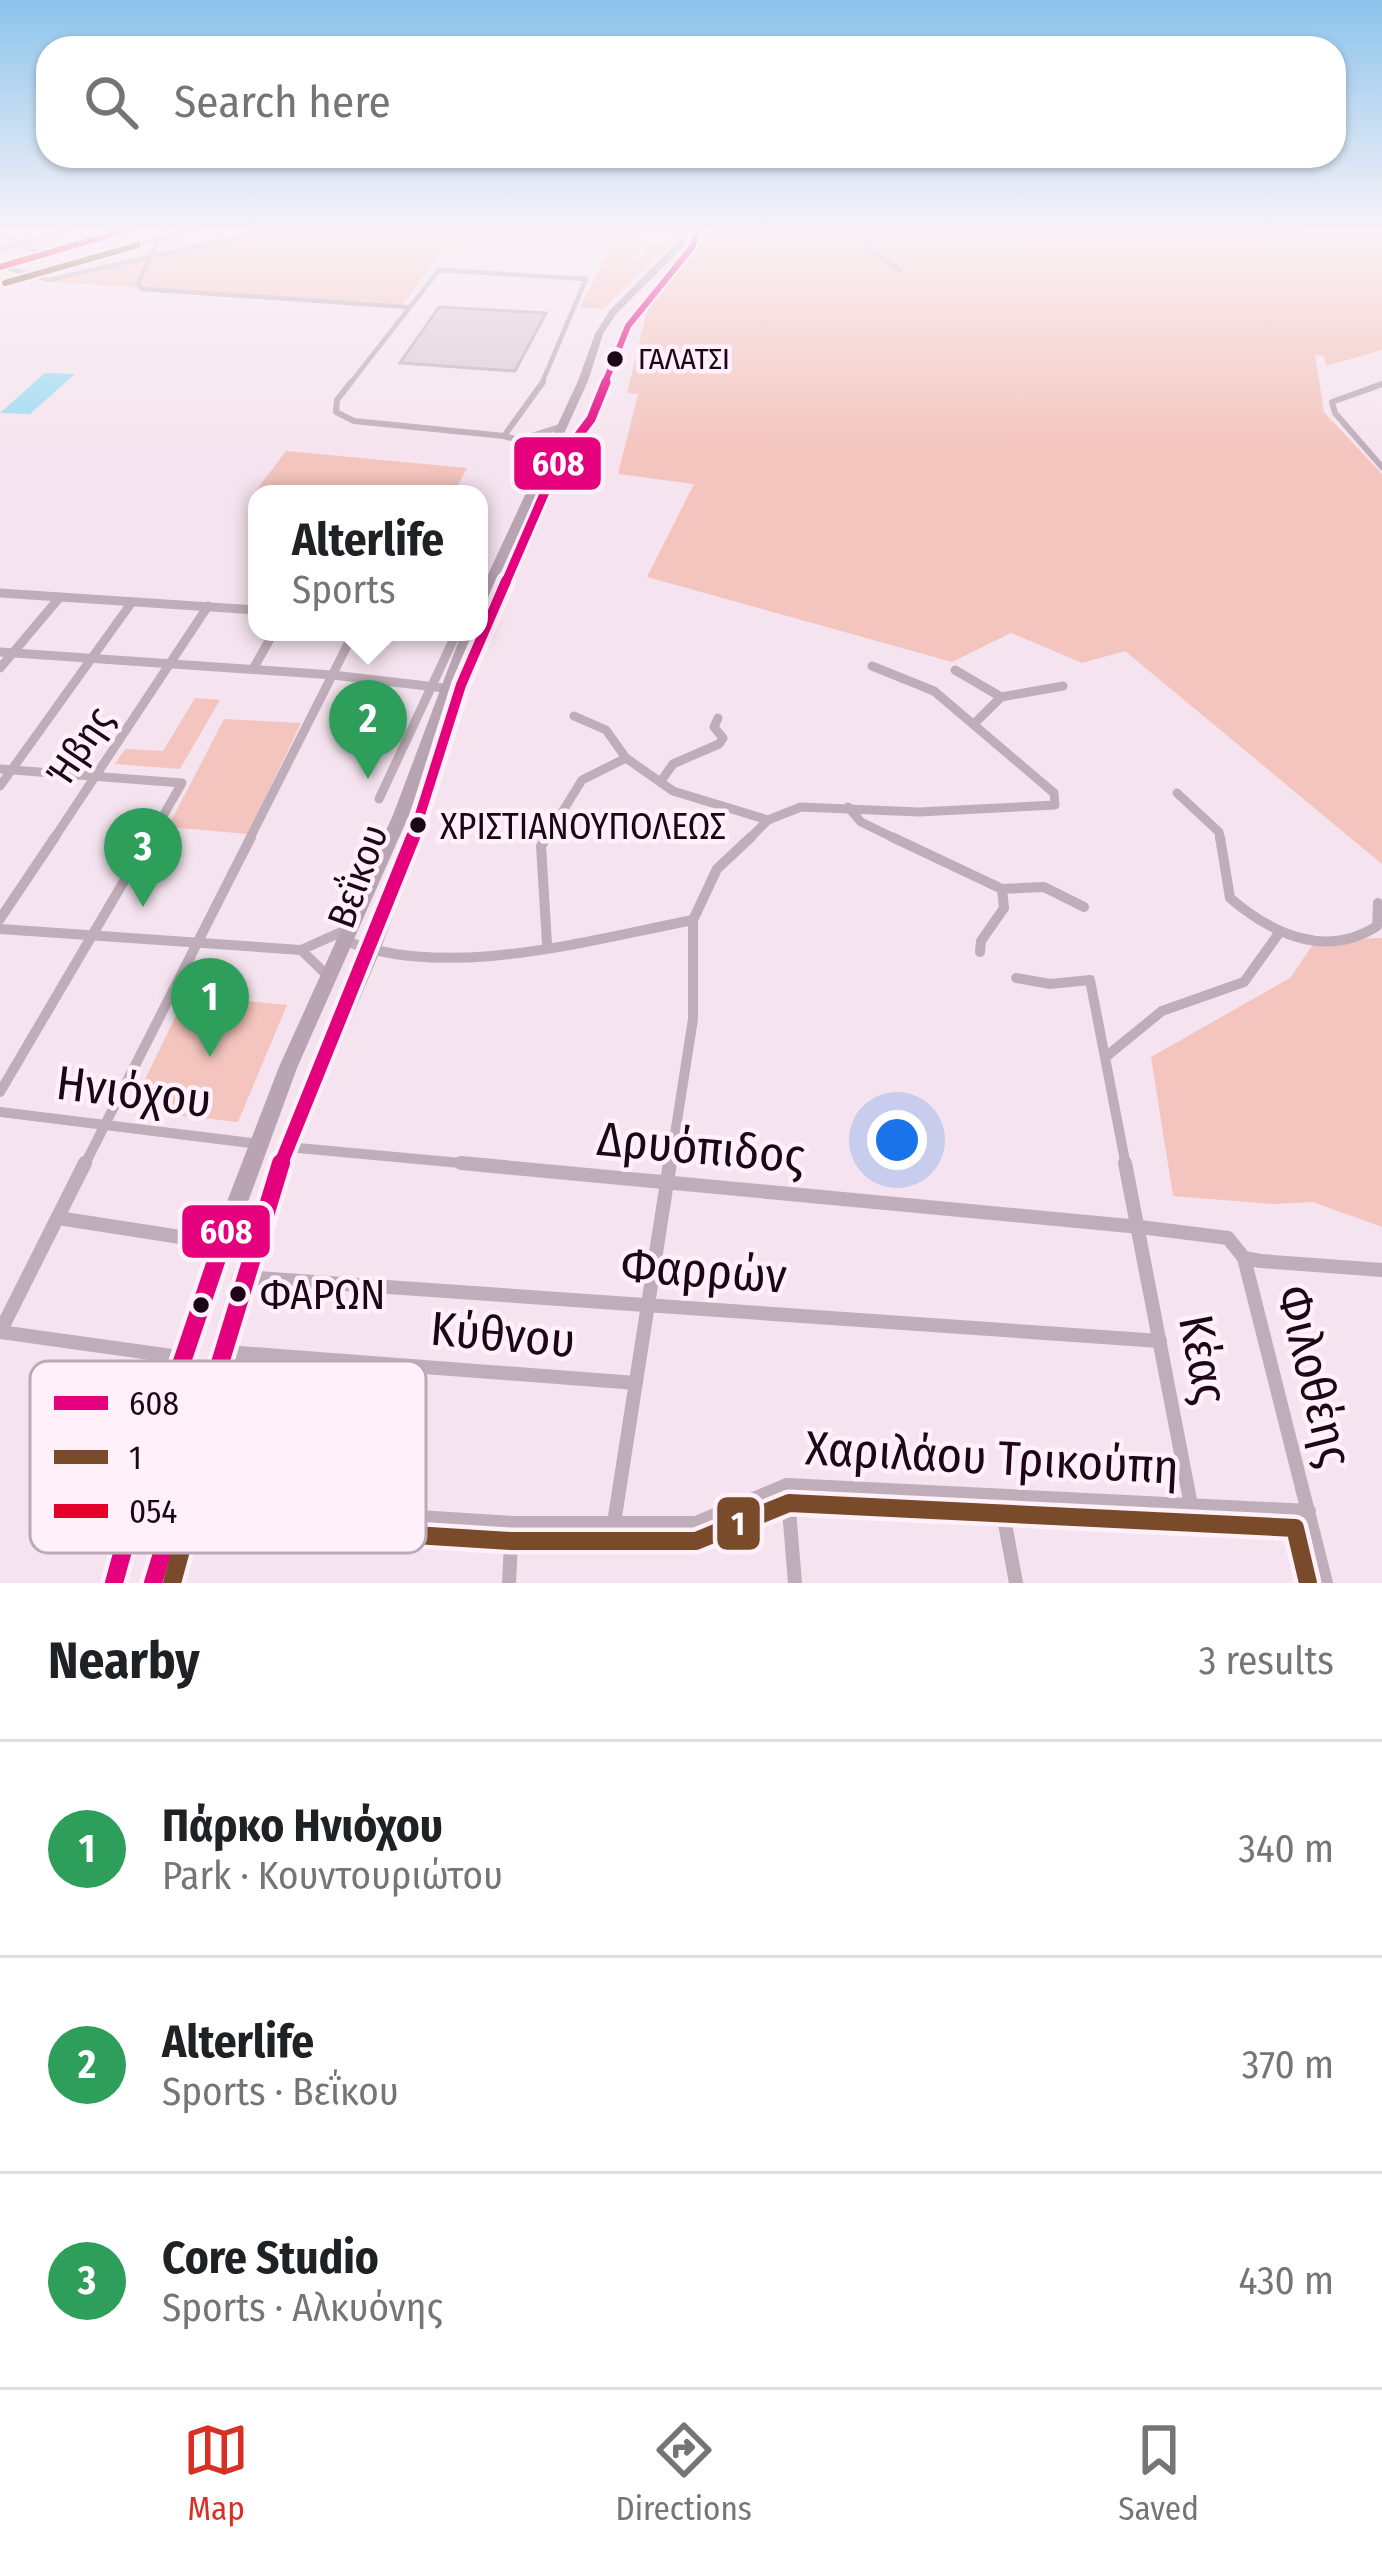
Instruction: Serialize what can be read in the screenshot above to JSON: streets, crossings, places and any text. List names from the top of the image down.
{
  "streets": {
    "main road": ["Βεΐκου"],
    "street": [
      "Ήβης",
      "Ηνιόχου",
      "Δρυόπιδος",
      "Φαρρών",
      "Κύθνου",
      "Κέας",
      "Φιλοθέης",
      "Χαριλάου Τρικούπη"
    ]
  },
  "crossings": [
    ["Βεΐκου", "Ηνιόχου"],
    ["Βεΐκου", "Δρυόπιδος"],
    ["Βεΐκου", "Φαρρών"],
    ["Βεΐκου", "Κύθνου"],
    ["Δρυόπιδος", "Κέας"],
    ["Δρυόπιδος", "Φιλοθέης"],
    ["Φαρρών", "Κέας"],
    ["Κέας", "Χαριλάου Τρικούπη"],
    ["Φιλοθέης", "Χαριλάου Τρικούπη"]
  ],
  "places": ["ΓΑΛΑΤΣΙ", "ΧΡΙΣΤΙΑΝΟΥΠΟΛΕΩΣ", "ΦΑΡΩΝ"],
  "lines": ["transit line 608", "transit line 1"],
  "legend": ["608", "1", "054"],
  "page": {
    "search": "Search here",
    "popup": ["Alterlife", "Sports"],
    "pins": ["2", "3", "1"],
    "heading": ["Nearby", "3 results"],
    "list": [
      {
        "mark": "1",
        "name": "Πάρκο Ηνιόχου",
        "note": "Park · Κουντουριώτου",
        "value": "340 m"
      },
      {
        "mark": "2",
        "name": "Alterlife",
        "note": "Sports · Βεΐκου",
        "value": "370 m"
      },
      {
        "mark": "3",
        "name": "Core Studio",
        "note": "Sports · Αλκυόνης",
        "value": "430 m"
      }
    ],
    "nav": ["Map", "Directions", "Saved"]
  }
}
